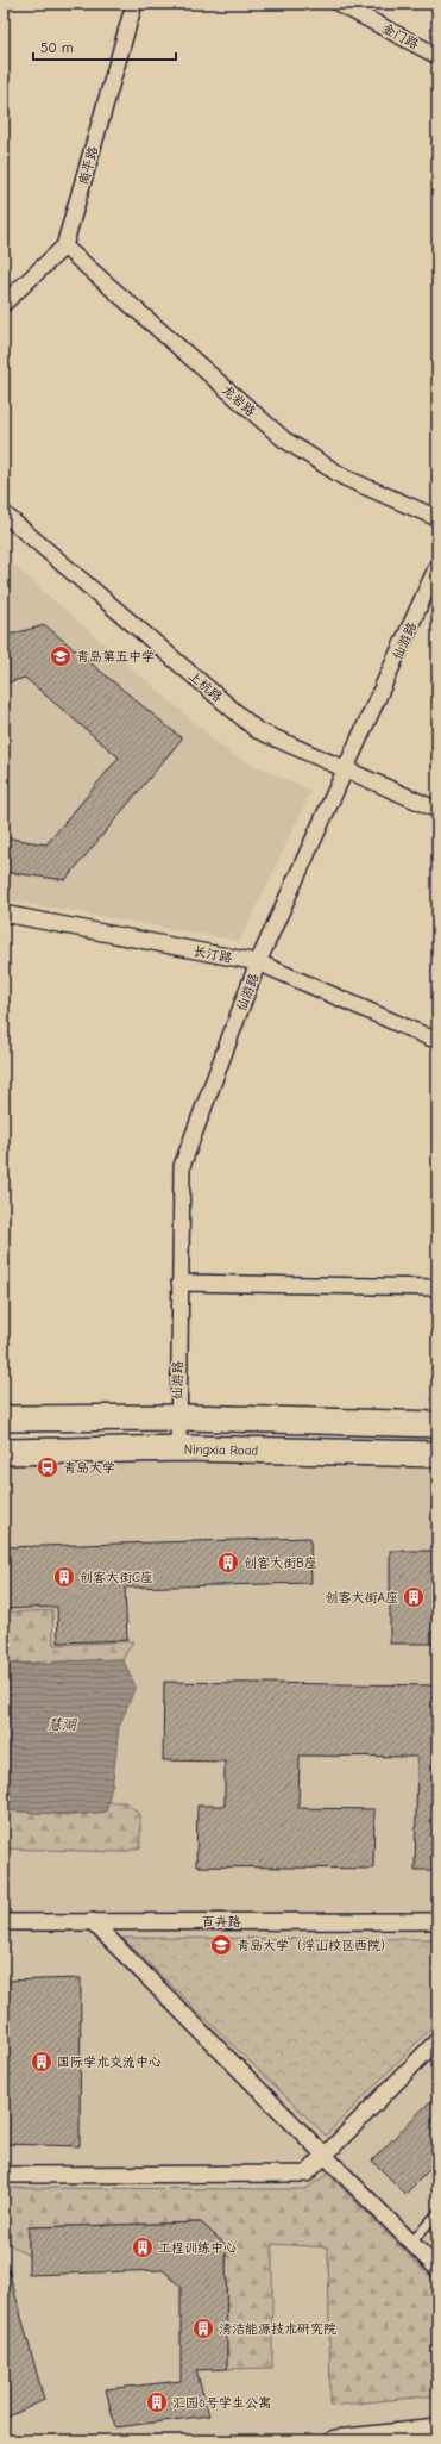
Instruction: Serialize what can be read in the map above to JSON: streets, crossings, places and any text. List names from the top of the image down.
{
  "streets": {
    "main road": ["Ningxia Road"],
    "street": [
      "金门路",
      "南平路",
      "龙岩路",
      "仙游路",
      "上杭路",
      "长汀路",
      "百卉路"
    ]
  },
  "crossings": [
    ["南平路", "龙岩路"],
    ["仙游路", "上杭路"],
    ["仙游路", "长汀路"],
    ["仙游路", "Ningxia Road"]
  ],
  "water": ["慧湖"],
  "places": {
    "school or university": ["青岛第五中学", "青岛大学（浮山校区西院）"],
    "bus stop": ["青岛大学"],
    "building": [
      "创客大街B座",
      "创客大街C座",
      "创客大街A座",
      "国际学术交流中心",
      "工程训练中心",
      "清洁能源技术研究院",
      "汇园6号学生公寓"
    ]
  },
  "scale_bar": "50 m"
}
